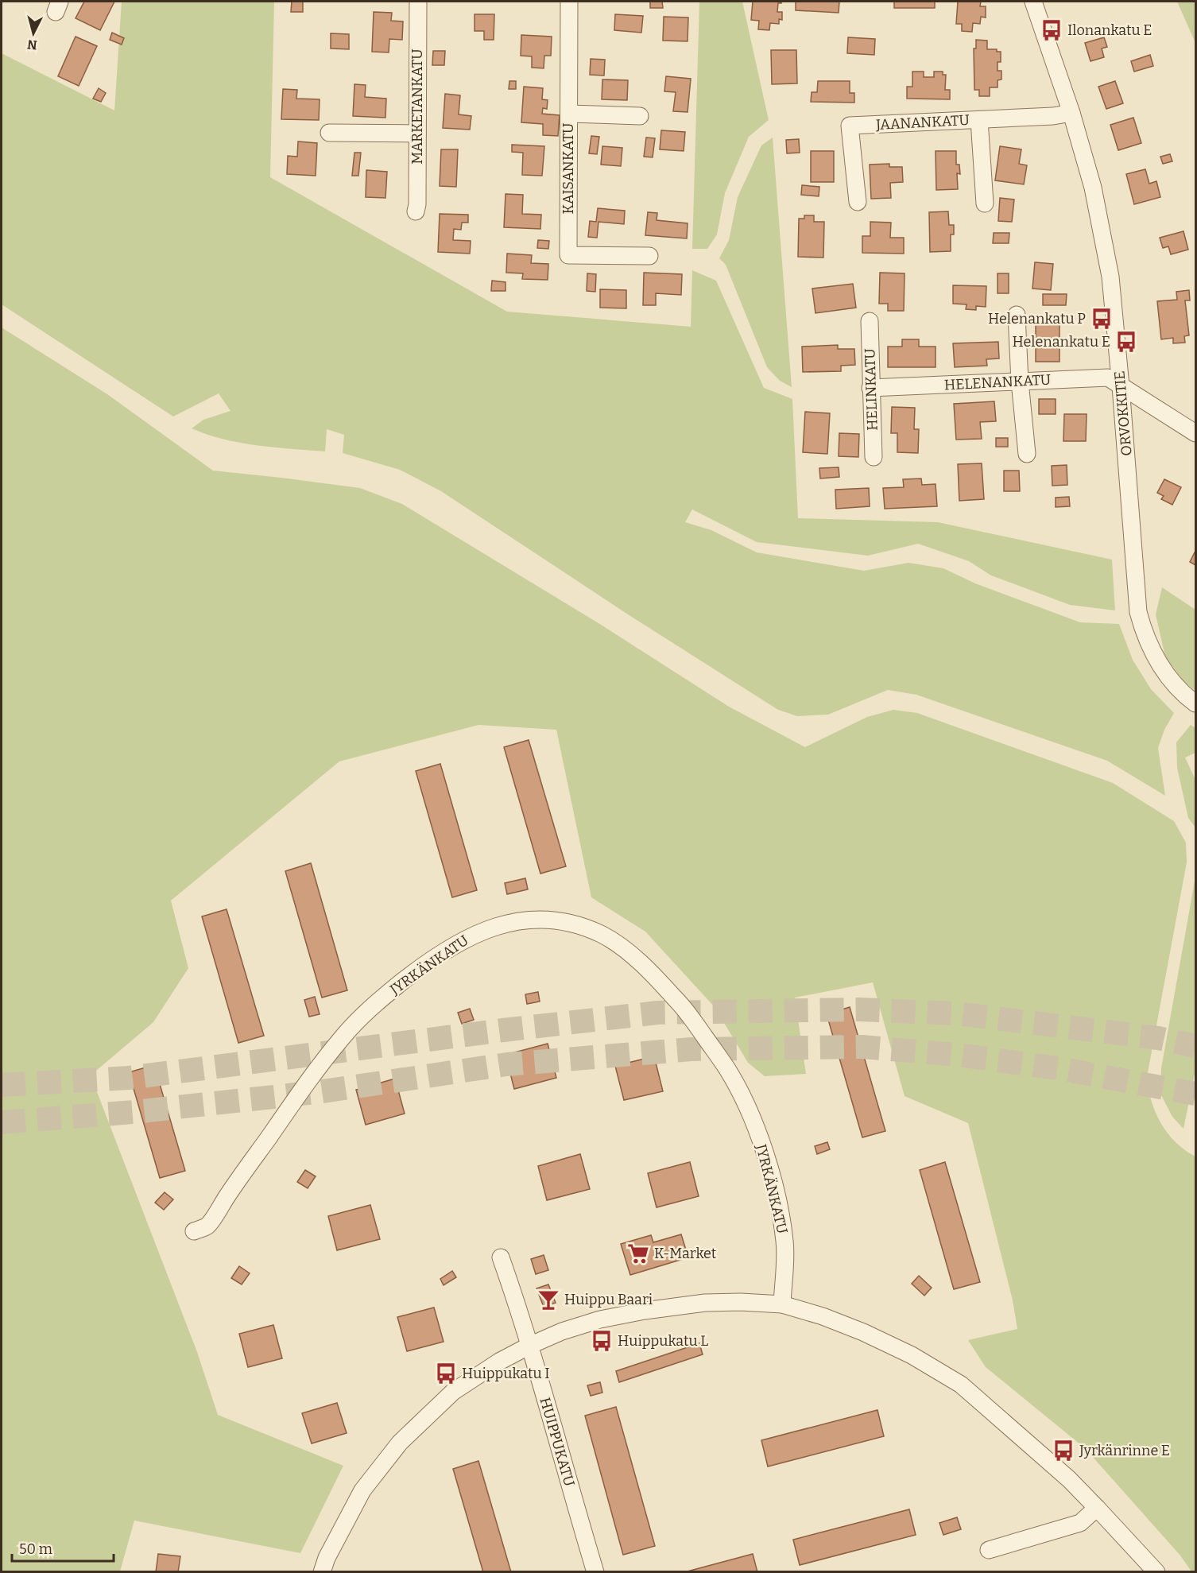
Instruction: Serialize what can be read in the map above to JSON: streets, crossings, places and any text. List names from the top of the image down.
{
  "streets": {
    "street": [
      "MARKETANKATU",
      "JAANANKATU",
      "KAISANKATU",
      "HELENANKATU",
      "HELINKATU",
      "ORVOKKITIE",
      "JYRKÄNKATU",
      "HUIPPUKATU"
    ]
  },
  "crossings": [
    ["JAANANKATU", "ORVOKKITIE"],
    ["HELENANKATU", "HELINKATU"],
    ["HELENANKATU", "ORVOKKITIE"]
  ],
  "places": {
    "bus stop": [
      "Ilonankatu E",
      "Helenankatu P",
      "Helenankatu E",
      "Huippukatu L",
      "Huippukatu I",
      "Jyrkänrinne E"
    ],
    "supermarket": ["K-Market"],
    "bar": ["Huippu Baari"]
  },
  "scale_bar": "50 m",
  "north": "bottom"
}
